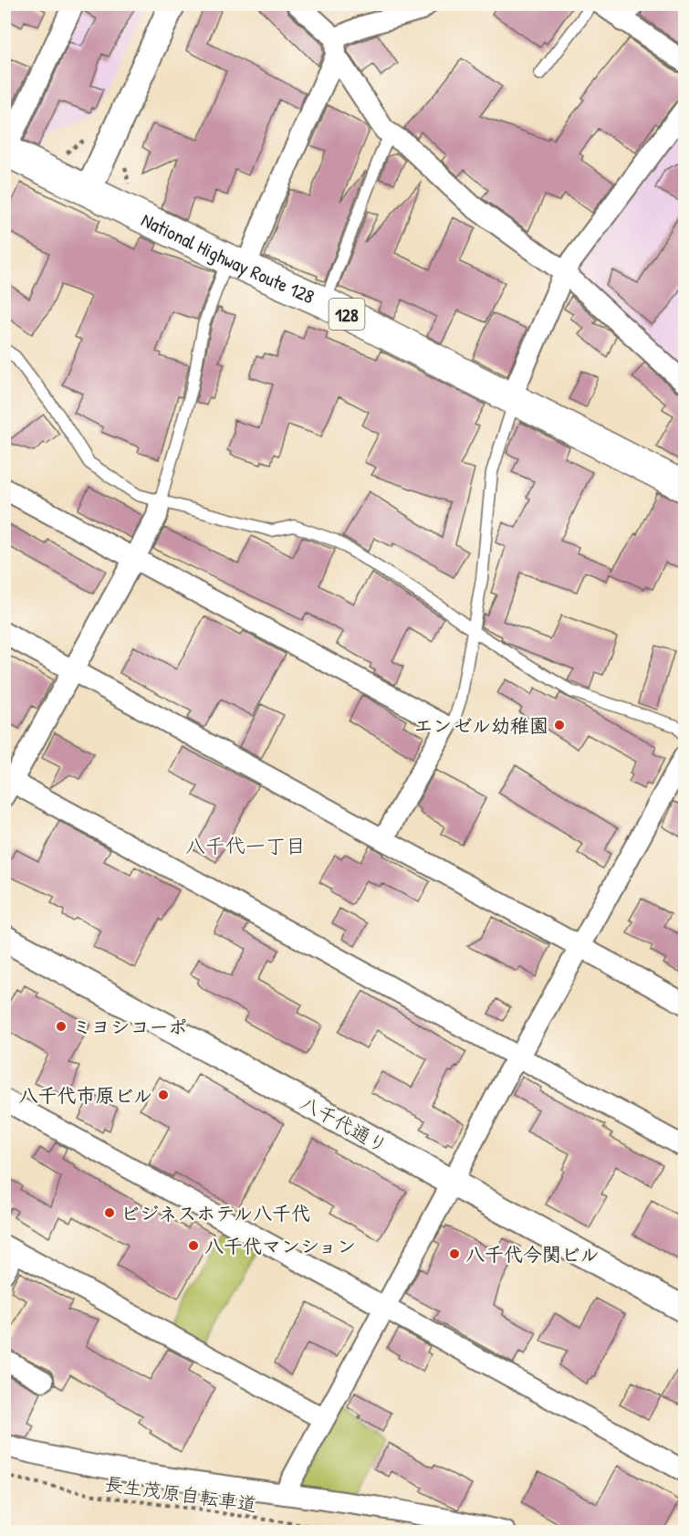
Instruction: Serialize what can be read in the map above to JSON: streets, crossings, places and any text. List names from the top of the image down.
{
  "streets": {
    "highway": ["National Highway Route 128", "128"],
    "street": ["八千代通り"],
    "path": ["長生茂原自転車道"]
  },
  "districts": ["八千代一丁目"],
  "places": [
    "エンゼル幼稚園",
    "ミヨシコーポ",
    "八千代市原ビル",
    "ビジネスホテル八千代",
    "八千代マンション",
    "八千代今関ビル"
  ]
}
